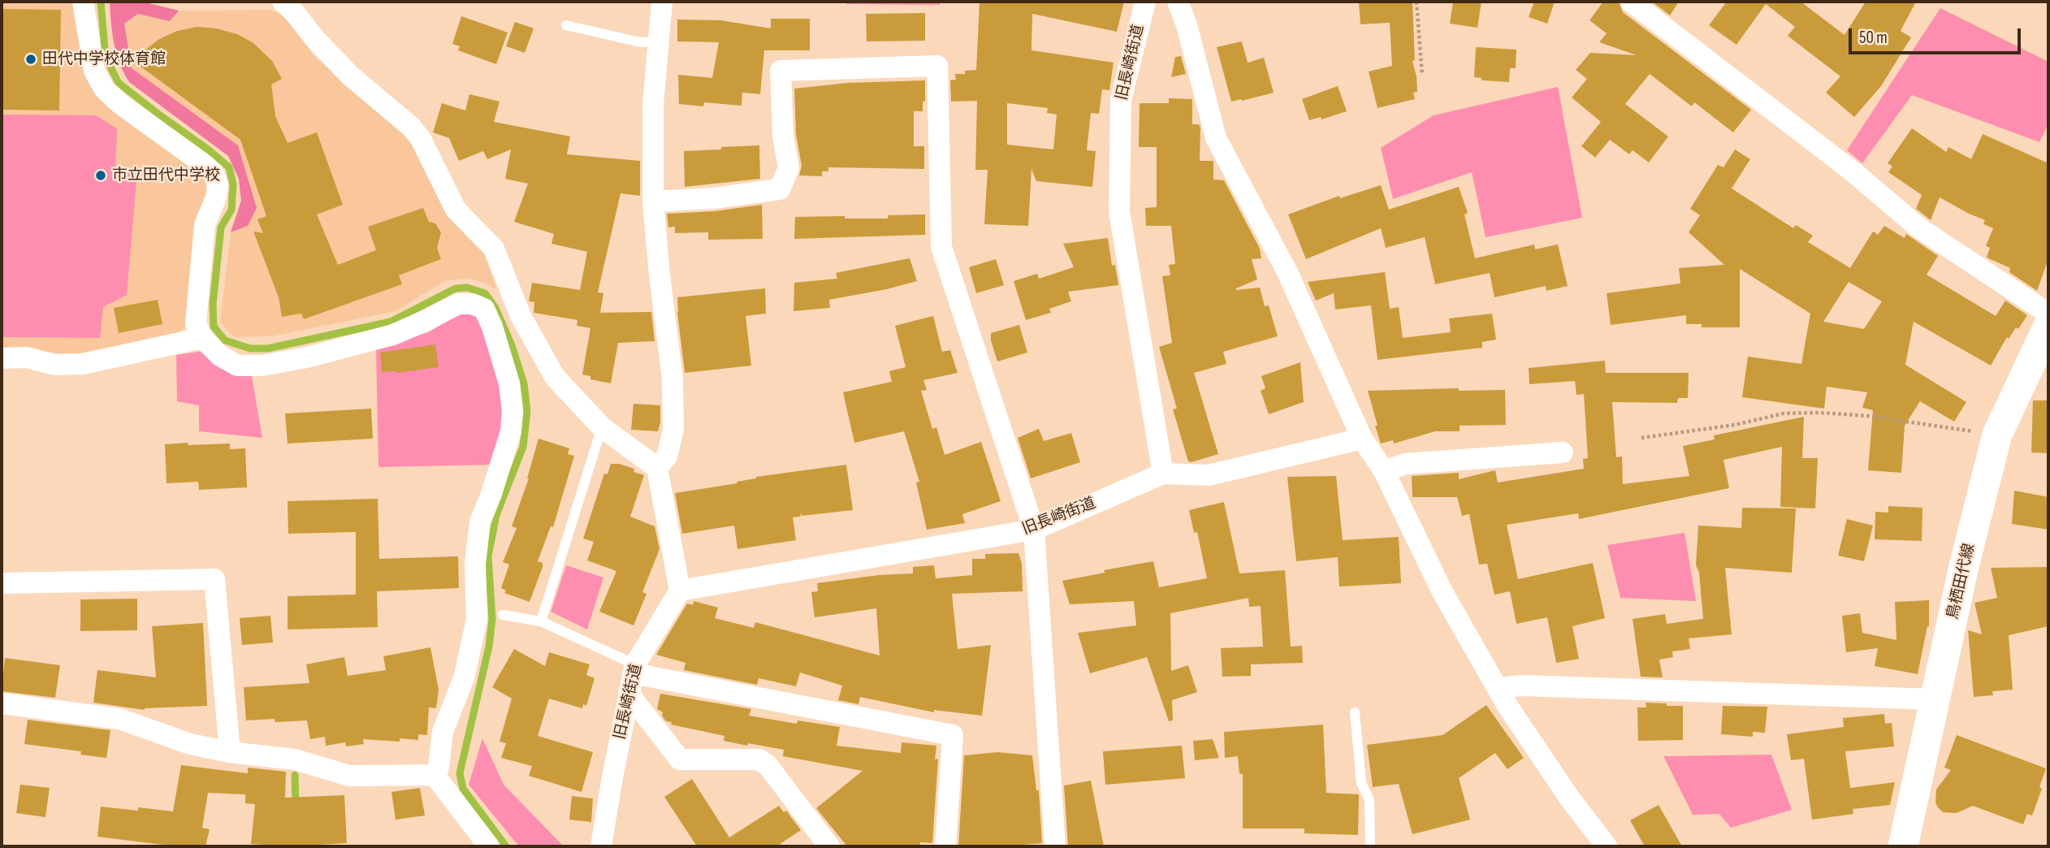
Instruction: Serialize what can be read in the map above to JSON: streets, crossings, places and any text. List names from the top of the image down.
{
  "streets": {
    "main road": ["鳥栖田代線"],
    "street": ["旧長崎街道"]
  },
  "places": ["田代中学校体育館", "市立田代中学校"],
  "scale_bar": "50 m"
}
